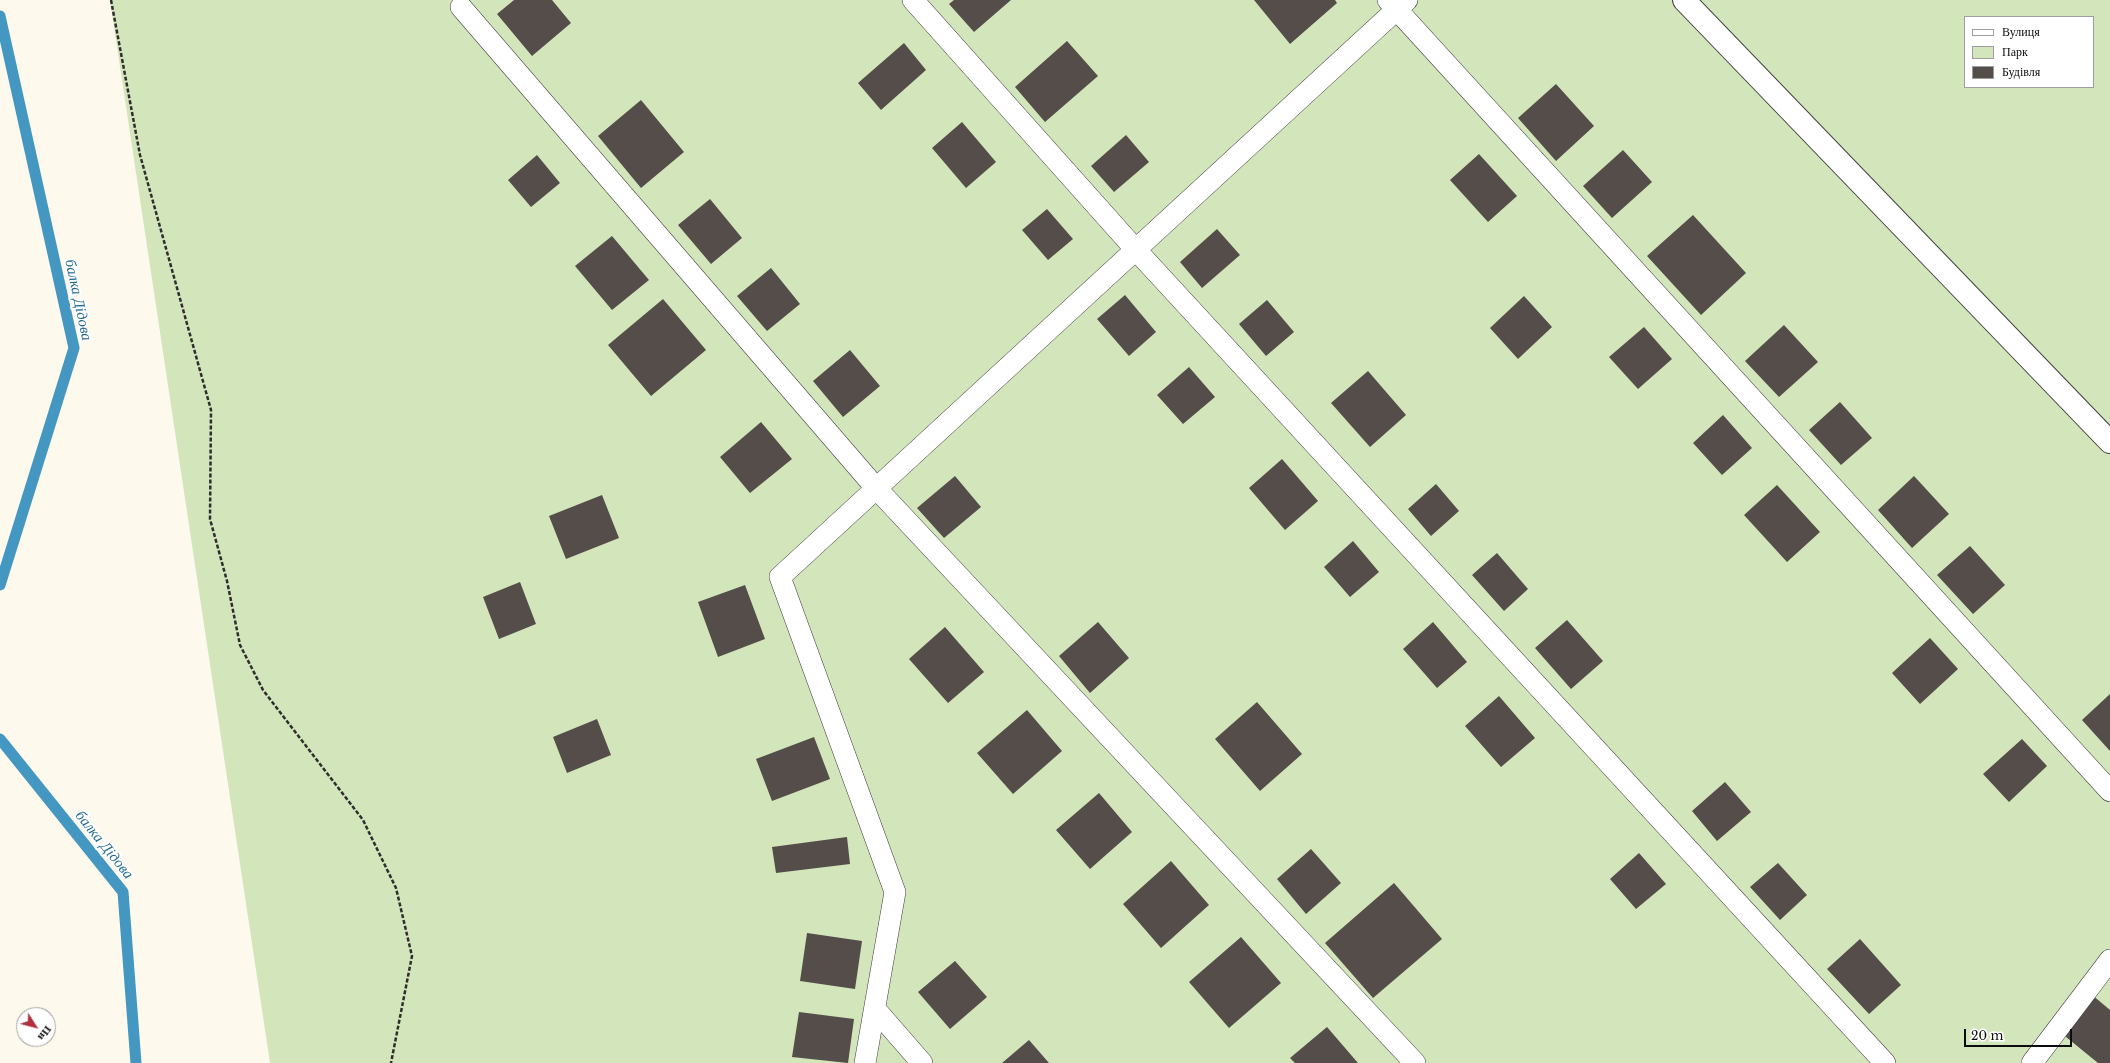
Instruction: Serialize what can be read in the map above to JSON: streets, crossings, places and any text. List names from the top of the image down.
{
  "water": ["балка Дідова"],
  "legend": ["Вулиця", "Парк", "Будівля"],
  "scale_bar": "20 m",
  "north": "bottom right"
}
